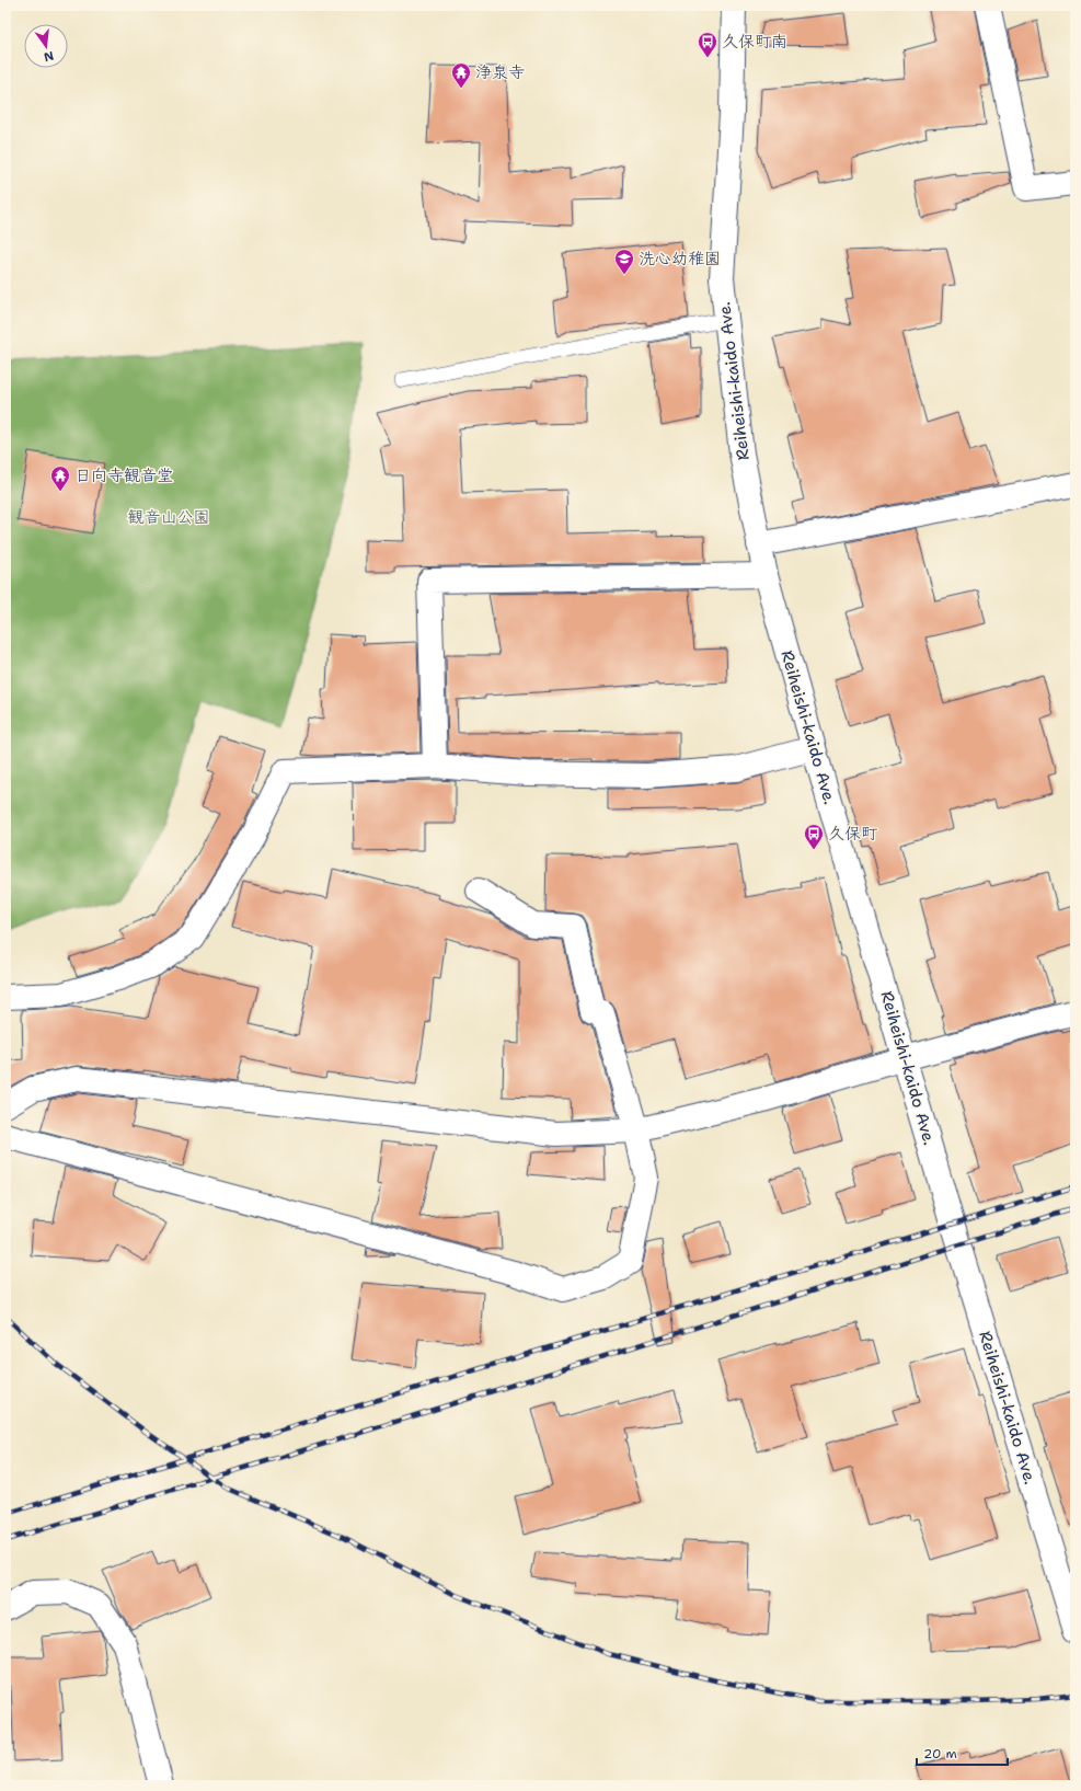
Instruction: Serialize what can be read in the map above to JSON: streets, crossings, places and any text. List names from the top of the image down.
{
  "streets": {
    "street": ["Reiheishi-kaido Ave."]
  },
  "parks": ["観音山公園"],
  "places": {
    "bus stop": ["久保町南", "久保町"],
    "temple": ["浄泉寺", "日向寺観音堂"],
    "school or university": ["洗心幼稚園"]
  },
  "scale_bar": "20 m",
  "north": "bottom"
}
